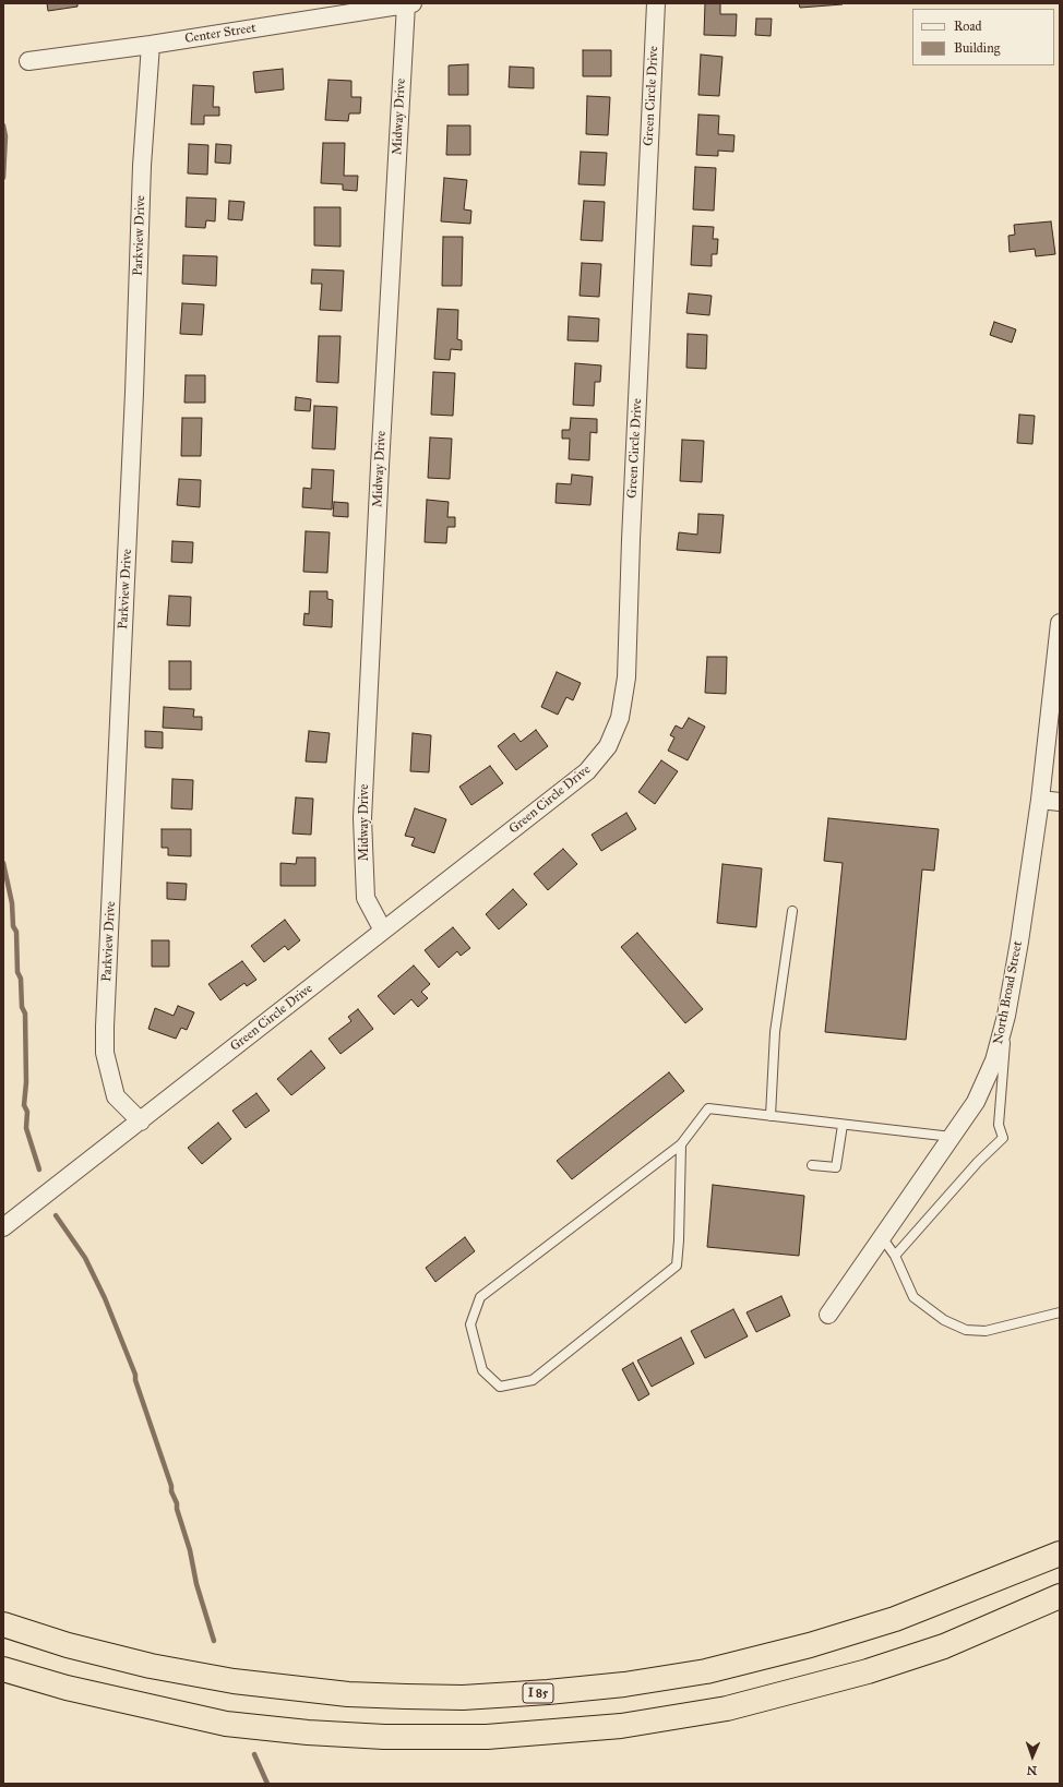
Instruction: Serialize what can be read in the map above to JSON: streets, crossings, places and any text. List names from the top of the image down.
{
  "streets": {
    "highway": ["I 85"],
    "street": [
      "Center Street",
      "Green Circle Drive",
      "Midway Drive",
      "Parkview Drive",
      "North Broad Street"
    ]
  },
  "crossings": [
    ["Center Street", "Midway Drive"],
    ["Center Street", "Parkview Drive"],
    ["Green Circle Drive", "Midway Drive"],
    ["Green Circle Drive", "Parkview Drive"]
  ],
  "legend": ["Road", "Building"],
  "north": "bottom"
}
